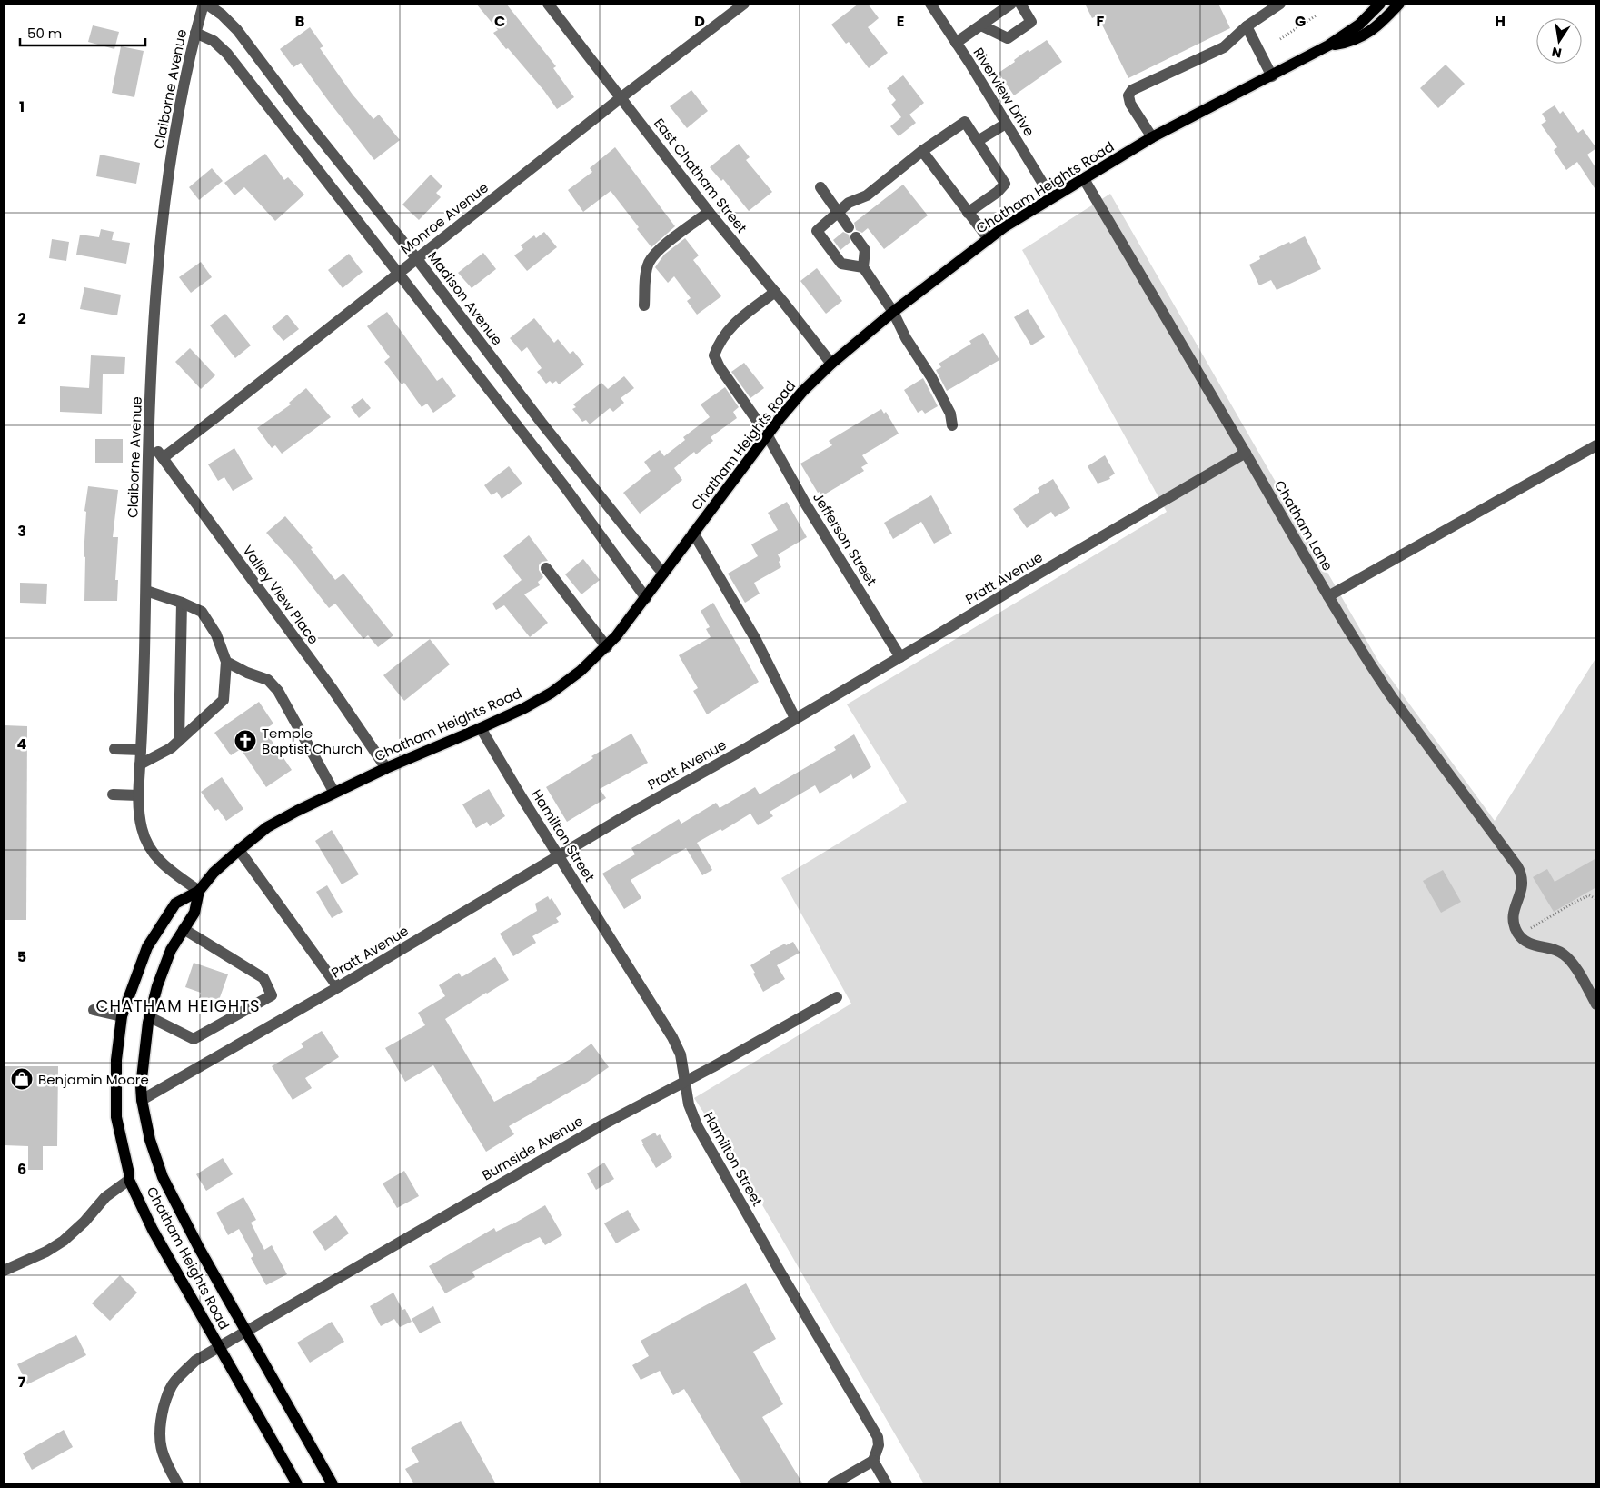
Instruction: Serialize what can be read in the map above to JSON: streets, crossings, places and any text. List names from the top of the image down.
{
  "streets": {
    "main road": ["Chatham Heights Road"],
    "street": [
      "Claiborne Avenue",
      "Riverview Drive",
      "East Chatham Street",
      "Monroe Avenue",
      "Madison Avenue",
      "Chatham Lane",
      "Jefferson Street",
      "Pratt Avenue",
      "Valley View Place",
      "Hamilton Street",
      "Burnside Avenue"
    ]
  },
  "crossings": [
    ["Claiborne Avenue", "Chatham Heights Road"],
    ["Claiborne Avenue", "Madison Avenue"],
    ["Claiborne Avenue", "Valley View Place"],
    ["Riverview Drive", "Chatham Heights Road"],
    ["East Chatham Street", "Chatham Heights Road"],
    ["East Chatham Street", "Monroe Avenue"],
    ["East Chatham Street", "Jefferson Street"],
    ["Chatham Heights Road", "Madison Avenue"],
    ["Chatham Heights Road", "Chatham Lane"],
    ["Chatham Heights Road", "Jefferson Street"],
    ["Chatham Heights Road", "Pratt Avenue"],
    ["Chatham Heights Road", "Valley View Place"],
    ["Chatham Heights Road", "Hamilton Street"],
    ["Chatham Heights Road", "Burnside Avenue"],
    ["Monroe Avenue", "Madison Avenue"],
    ["Monroe Avenue", "Valley View Place"],
    ["Chatham Lane", "Pratt Avenue"],
    ["Jefferson Street", "Pratt Avenue"],
    ["Pratt Avenue", "Hamilton Street"],
    ["Hamilton Street", "Burnside Avenue"]
  ],
  "districts": ["CHATHAM HEIGHTS"],
  "places": {
    "church": ["Temple Baptist Church"],
    "shop": ["Benjamin Moore"]
  },
  "scale_bar": "50 m",
  "north": "bottom",
  "grid": {
    "columns": [
      "B",
      "C",
      "D",
      "E",
      "F",
      "G",
      "H"
    ],
    "rows": [
      "1",
      "2",
      "3",
      "4",
      "5",
      "6",
      "7"
    ]
  }
}
